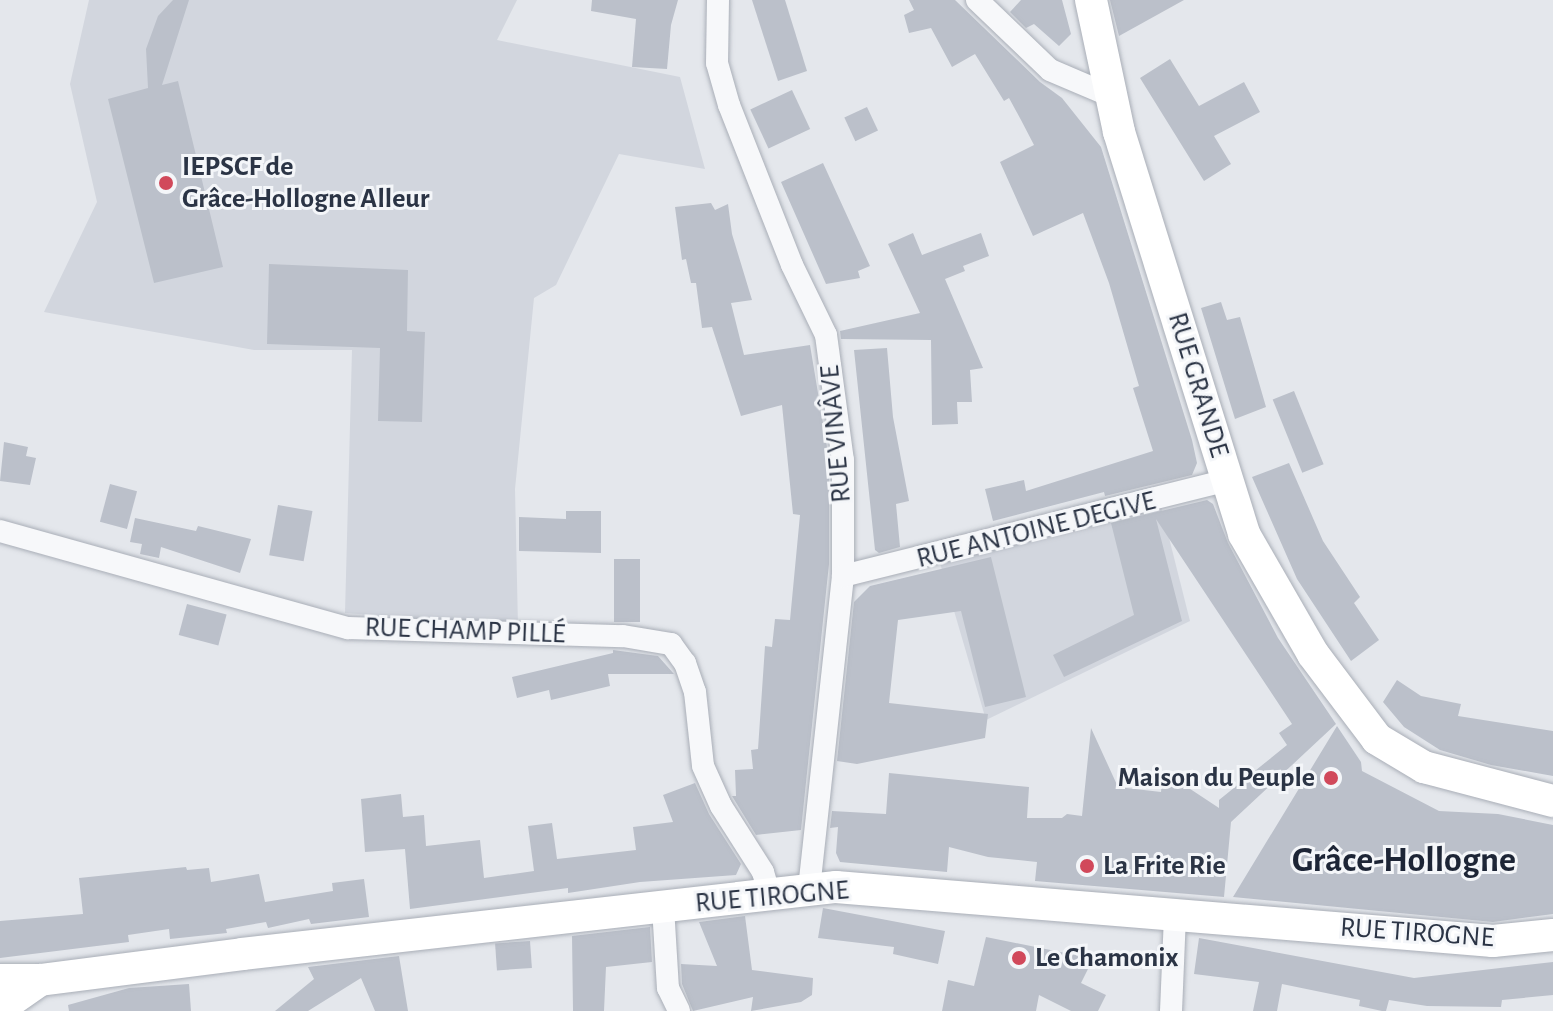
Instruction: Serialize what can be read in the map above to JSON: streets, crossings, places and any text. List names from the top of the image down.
{
  "streets": {
    "street": [
      "RUE GRANDE",
      "RUE VINÂVE",
      "RUE ANTOINE DEGIVE",
      "RUE CHAMP PILLÉ",
      "RUE TIROGNE"
    ]
  },
  "crossings": [
    ["RUE GRANDE", "RUE ANTOINE DEGIVE"],
    ["RUE VINÂVE", "RUE ANTOINE DEGIVE"],
    ["RUE VINÂVE", "RUE TIROGNE"],
    ["RUE CHAMP PILLÉ", "RUE TIROGNE"]
  ],
  "districts": ["Grâce-Hollogne"],
  "places": [
    "IEPSCF de Grâce-Hollogne Alleur",
    "Maison du Peuple",
    "La Frite Rie",
    "Le Chamonix"
  ]
}
